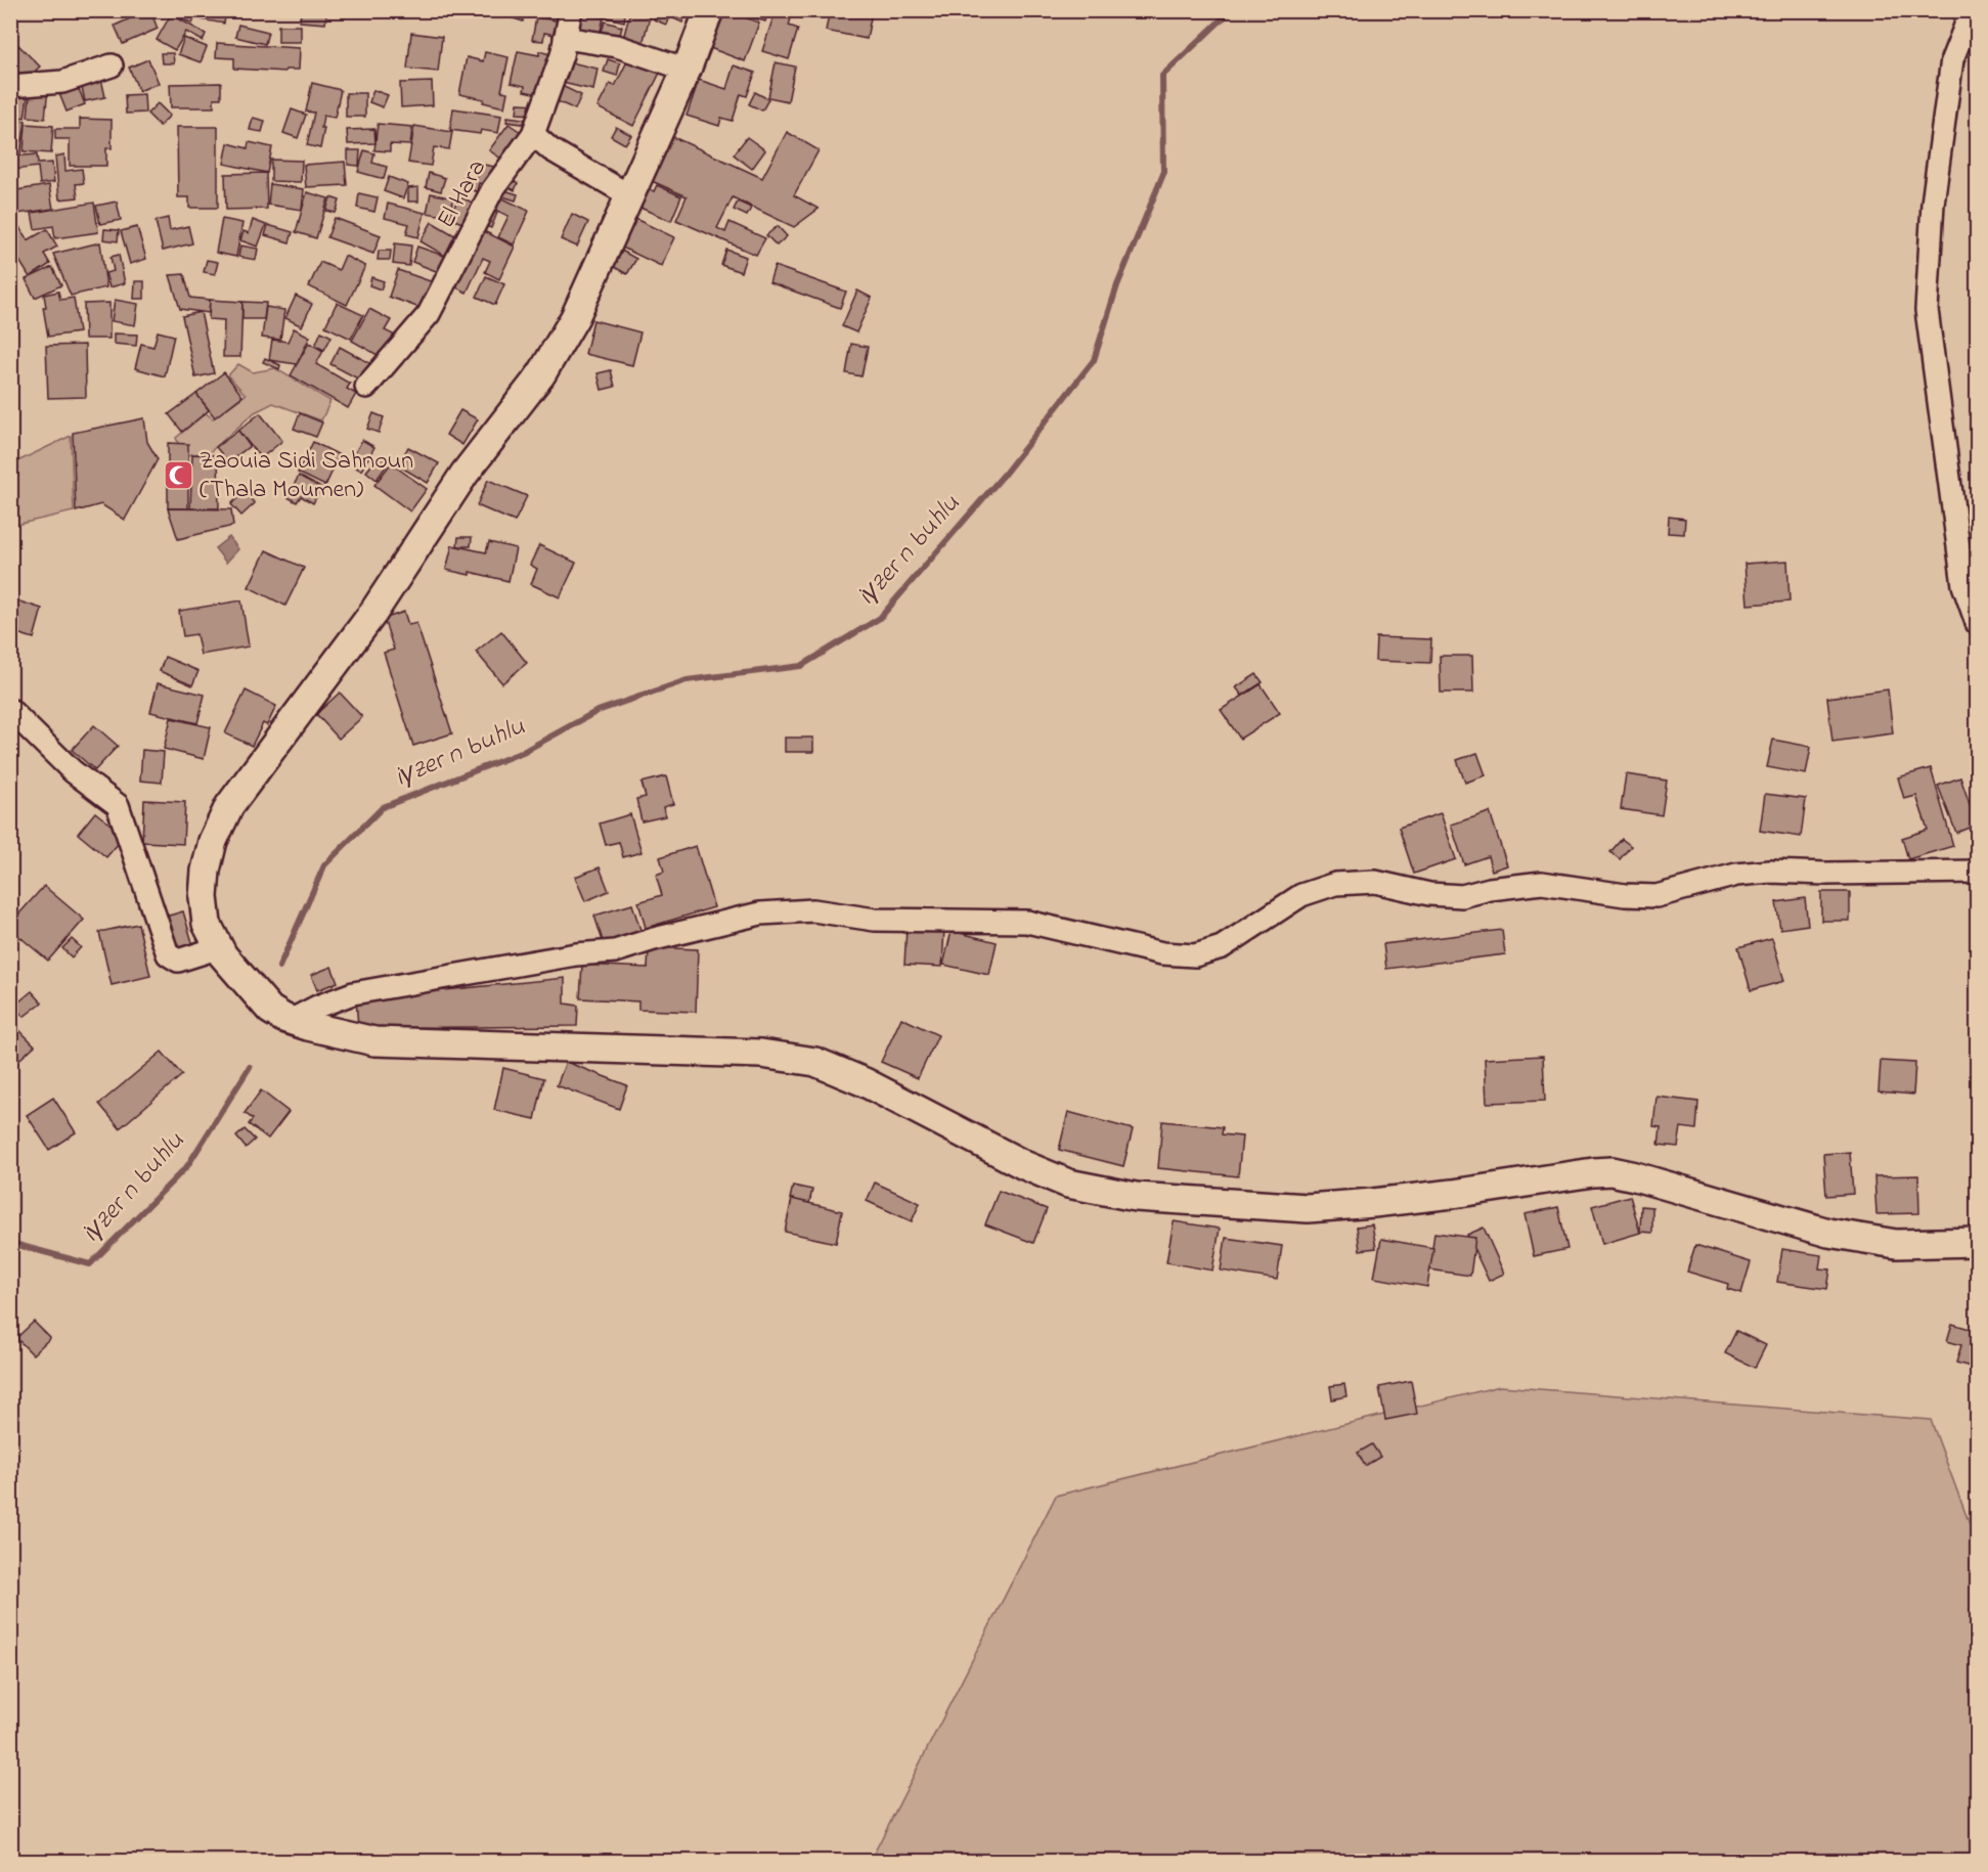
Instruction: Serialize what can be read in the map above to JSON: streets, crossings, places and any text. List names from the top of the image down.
{
  "streets": {
    "street": ["El Hara"]
  },
  "water": ["iγzer n buhlu"],
  "places": {
    "mosque": ["Zaouia Sidi Sahnoun (Thala Moumen)"]
  }
}
